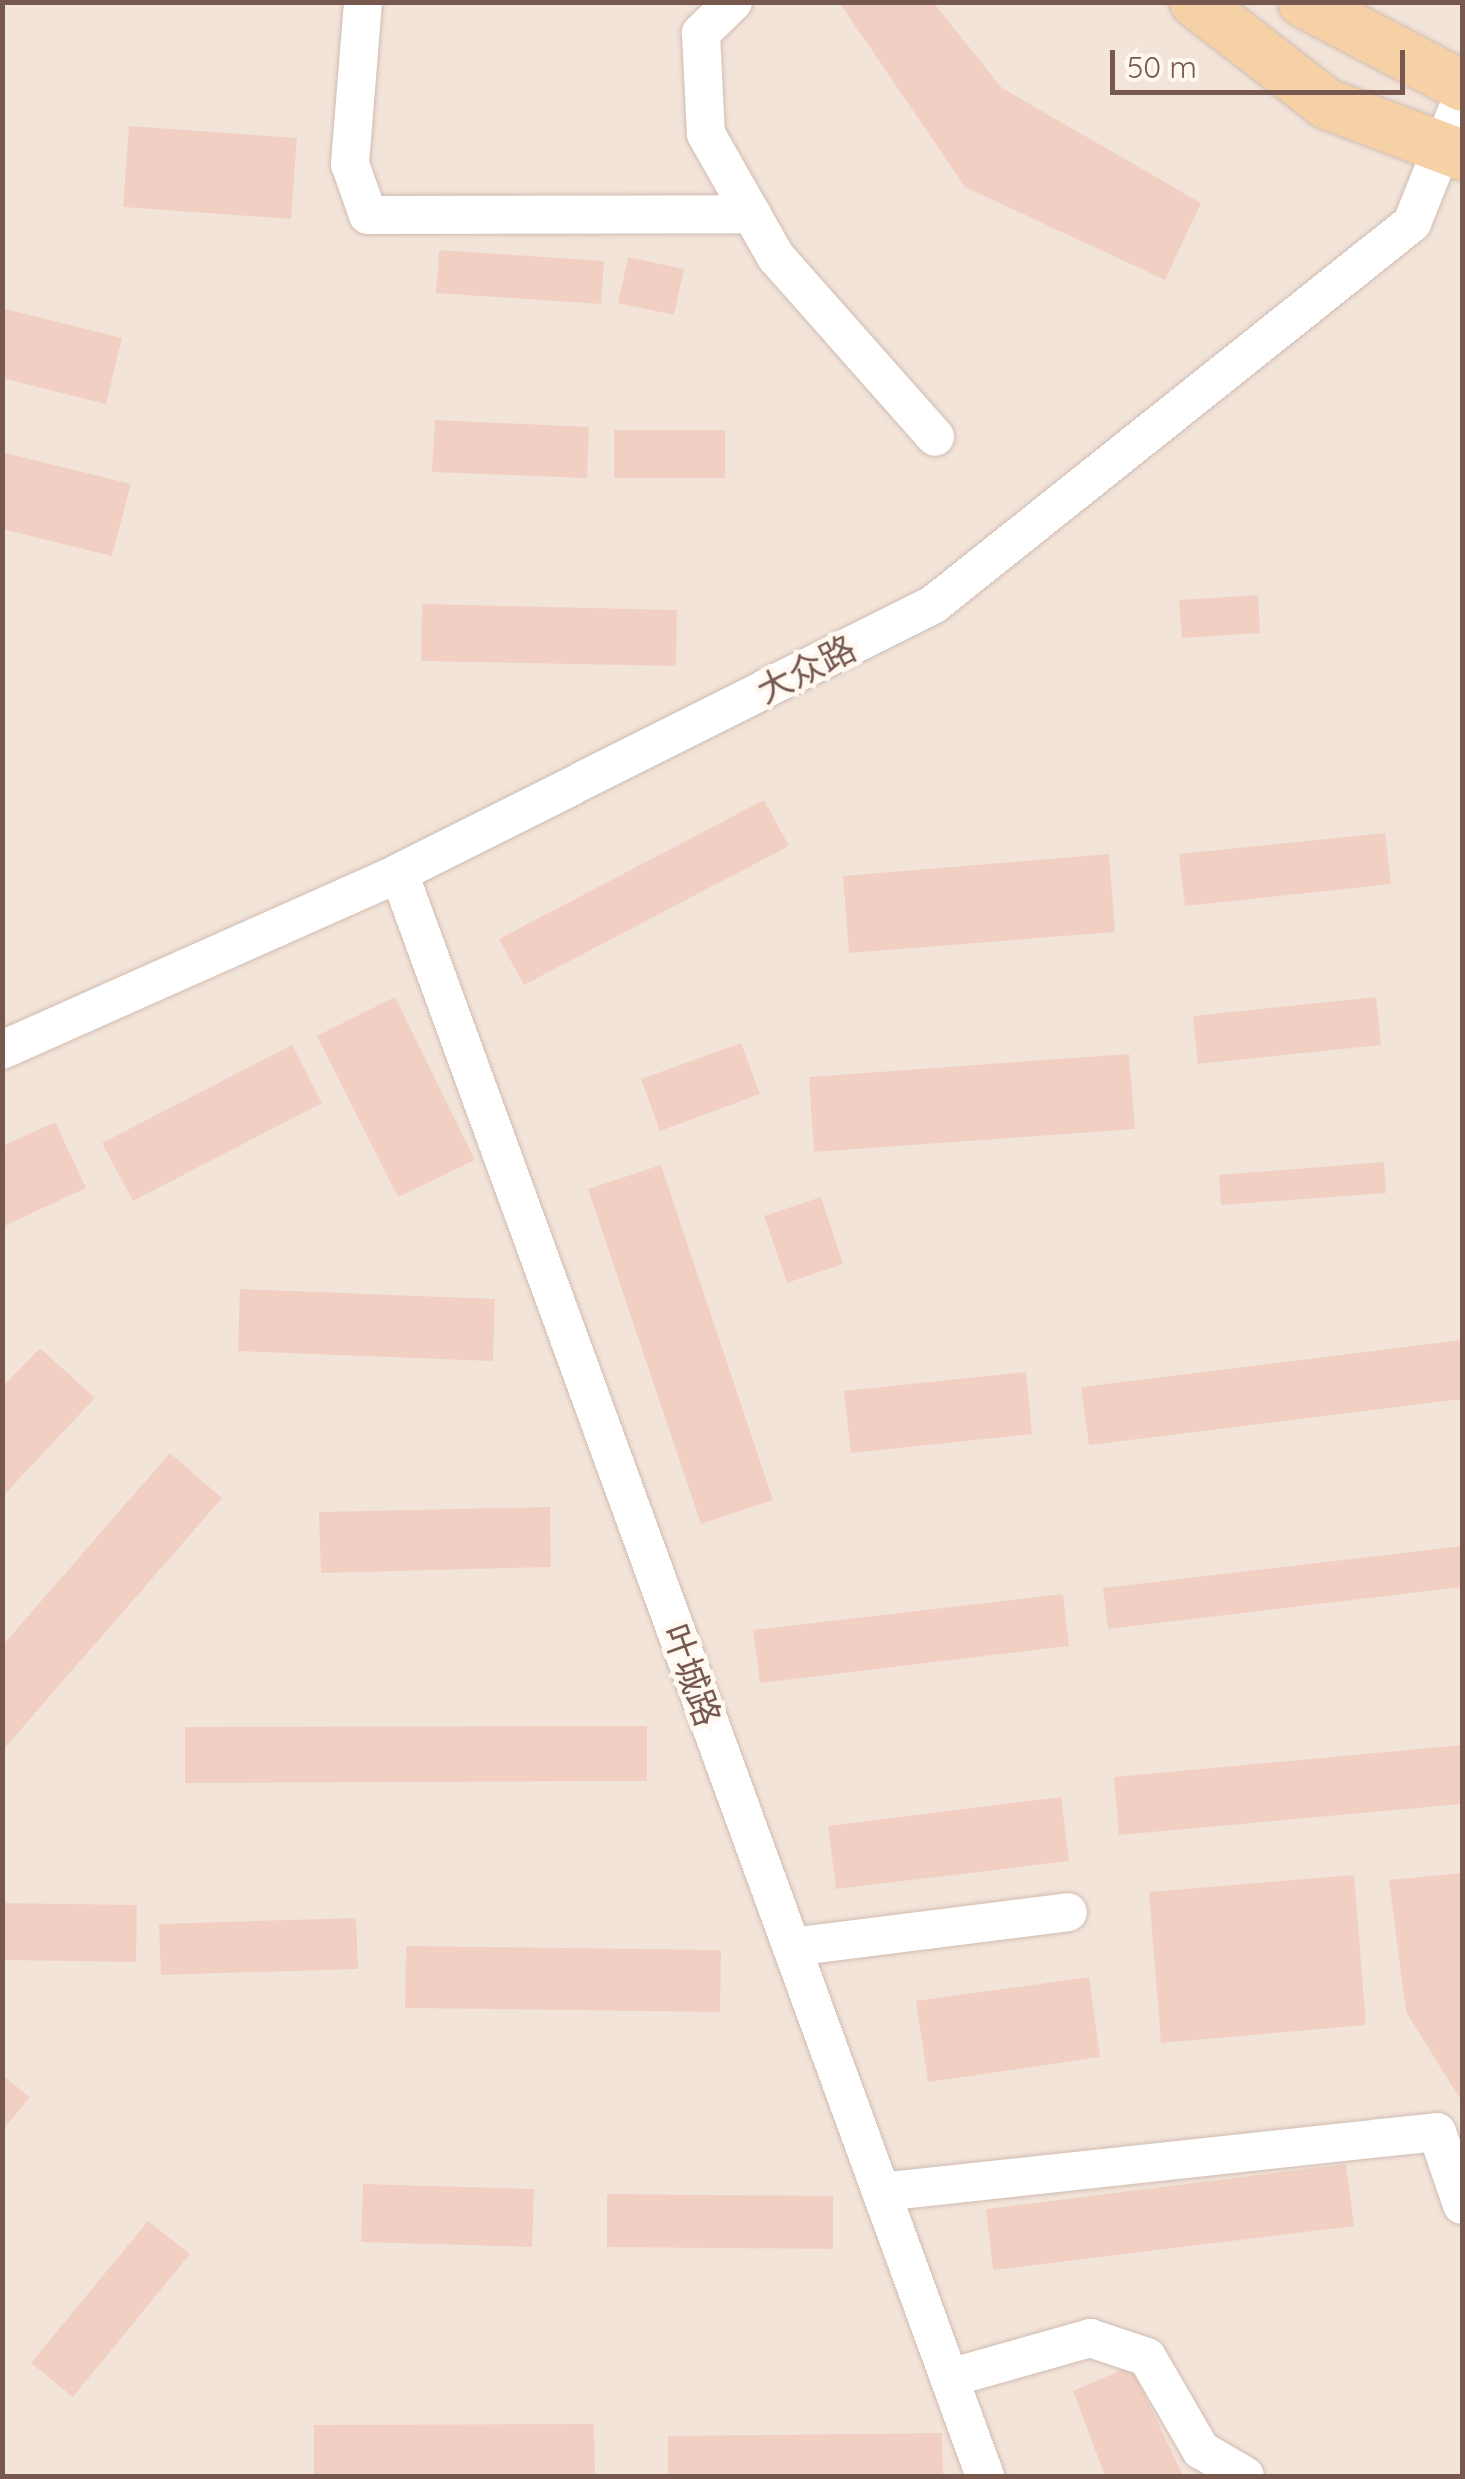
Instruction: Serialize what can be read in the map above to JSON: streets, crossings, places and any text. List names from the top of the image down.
{
  "streets": {
    "street": ["大众路", "叶城路"]
  },
  "crossings": [
    ["大众路", "叶城路"]
  ],
  "scale_bar": "50 m"
}
